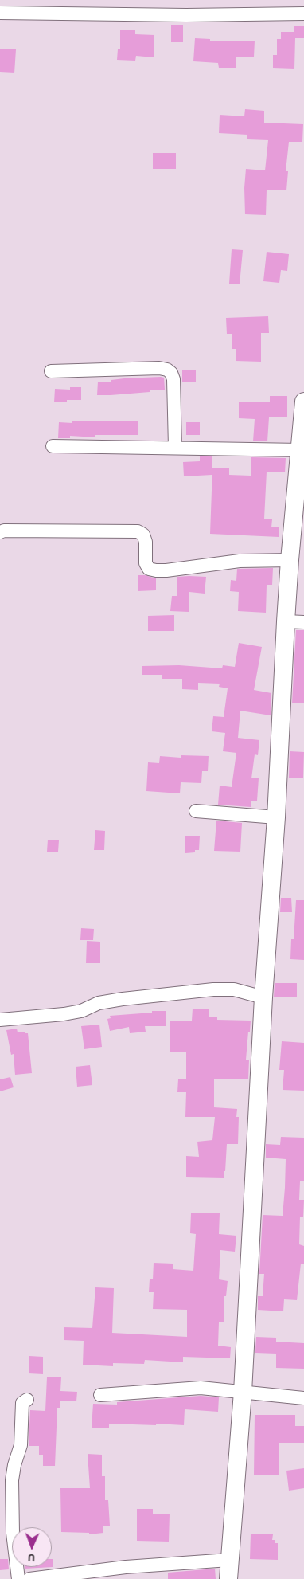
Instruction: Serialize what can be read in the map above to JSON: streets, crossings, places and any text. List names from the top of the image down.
{
  "north": "bottom"
}
